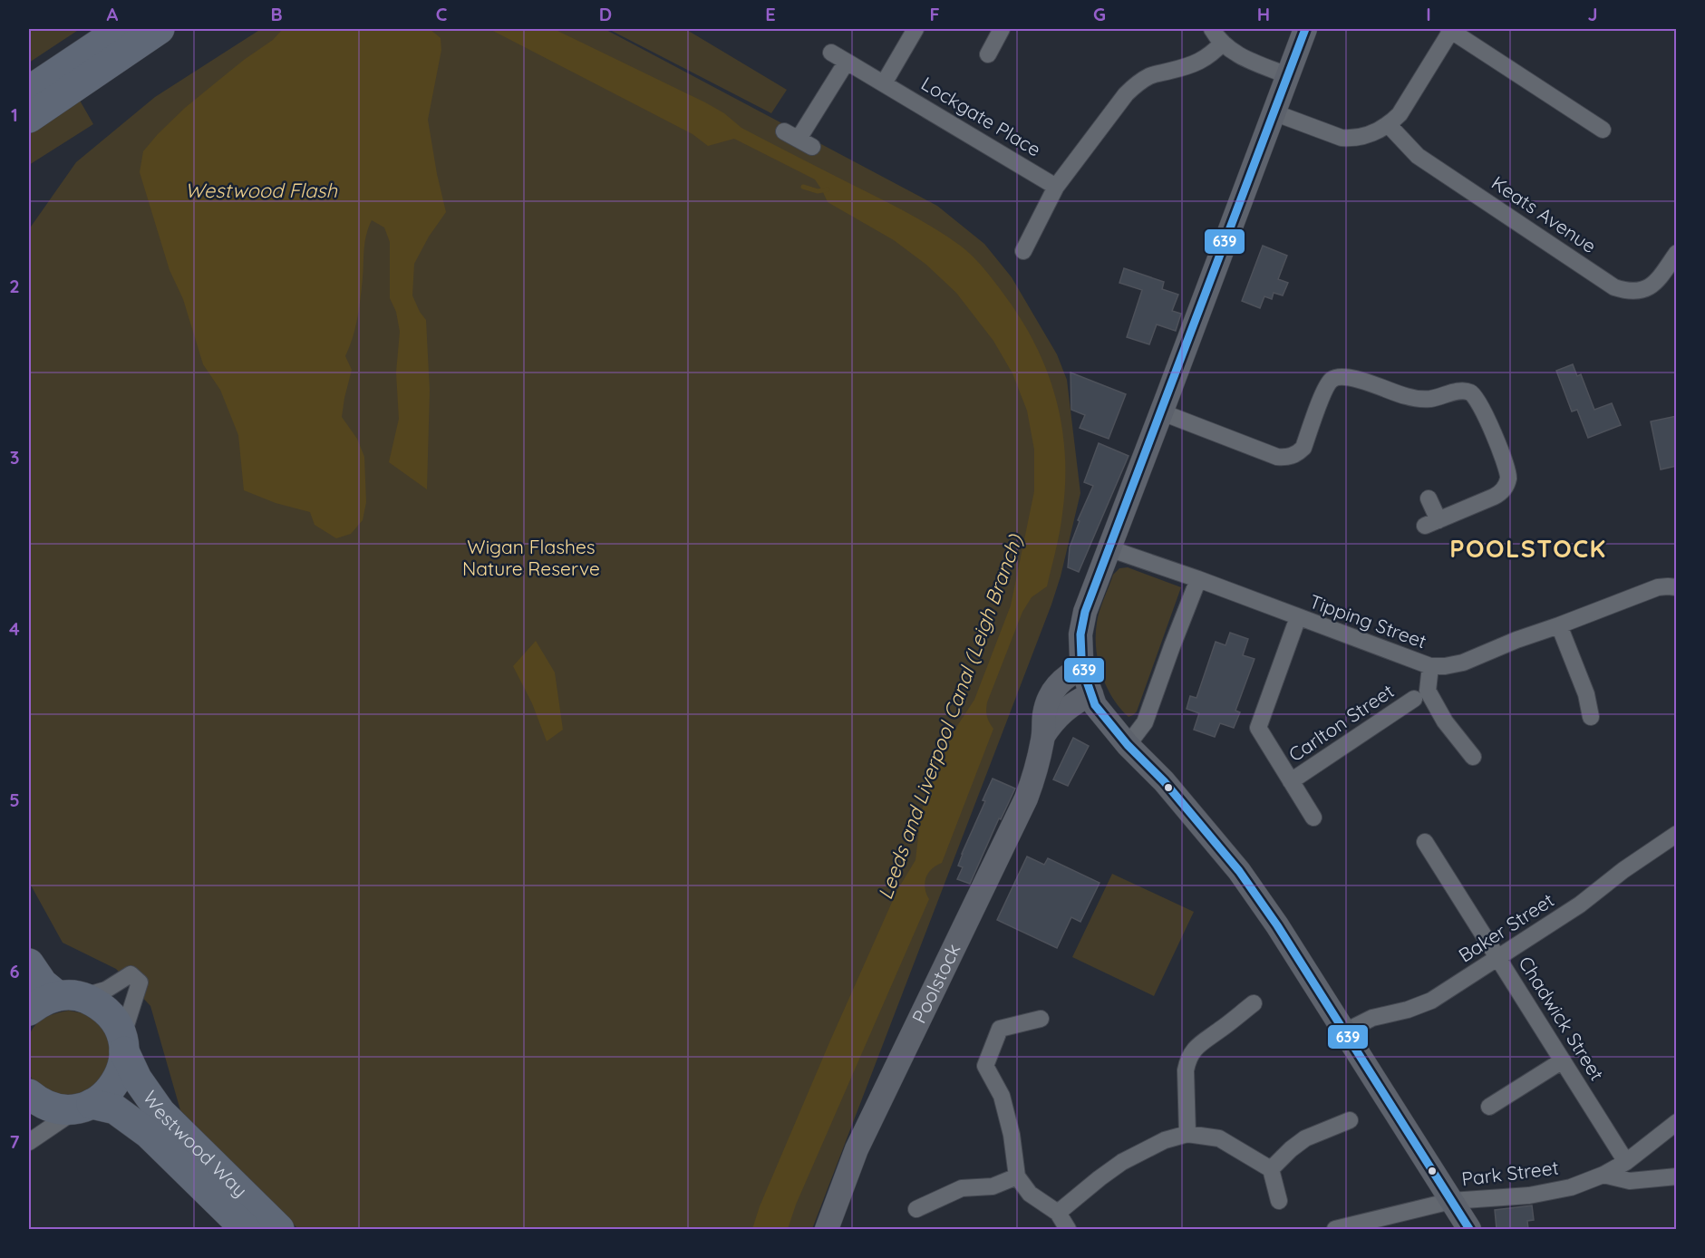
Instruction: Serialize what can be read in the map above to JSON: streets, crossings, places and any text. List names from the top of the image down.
{
  "streets": {
    "highway": ["Westwood Way"],
    "main road": ["Poolstock"],
    "street": [
      "Lockgate Place",
      "Keats Avenue",
      "Tipping Street",
      "Carlton Street",
      "Baker Street",
      "Chadwick Street",
      "Park Street"
    ]
  },
  "crossings": [
    ["Baker Street", "Chadwick Street"],
    ["Chadwick Street", "Park Street"]
  ],
  "districts": ["POOLSTOCK"],
  "water": ["Westwood Flash", "Leeds and Liverpool Canal (Leigh Branch)"],
  "parks": ["Wigan Flashes Nature Reserve"],
  "lines": ["transit line 639"],
  "grid": {
    "columns": [
      "A",
      "B",
      "C",
      "D",
      "E",
      "F",
      "G",
      "H",
      "I",
      "J"
    ],
    "rows": [
      "1",
      "2",
      "3",
      "4",
      "5",
      "6",
      "7"
    ]
  }
}
